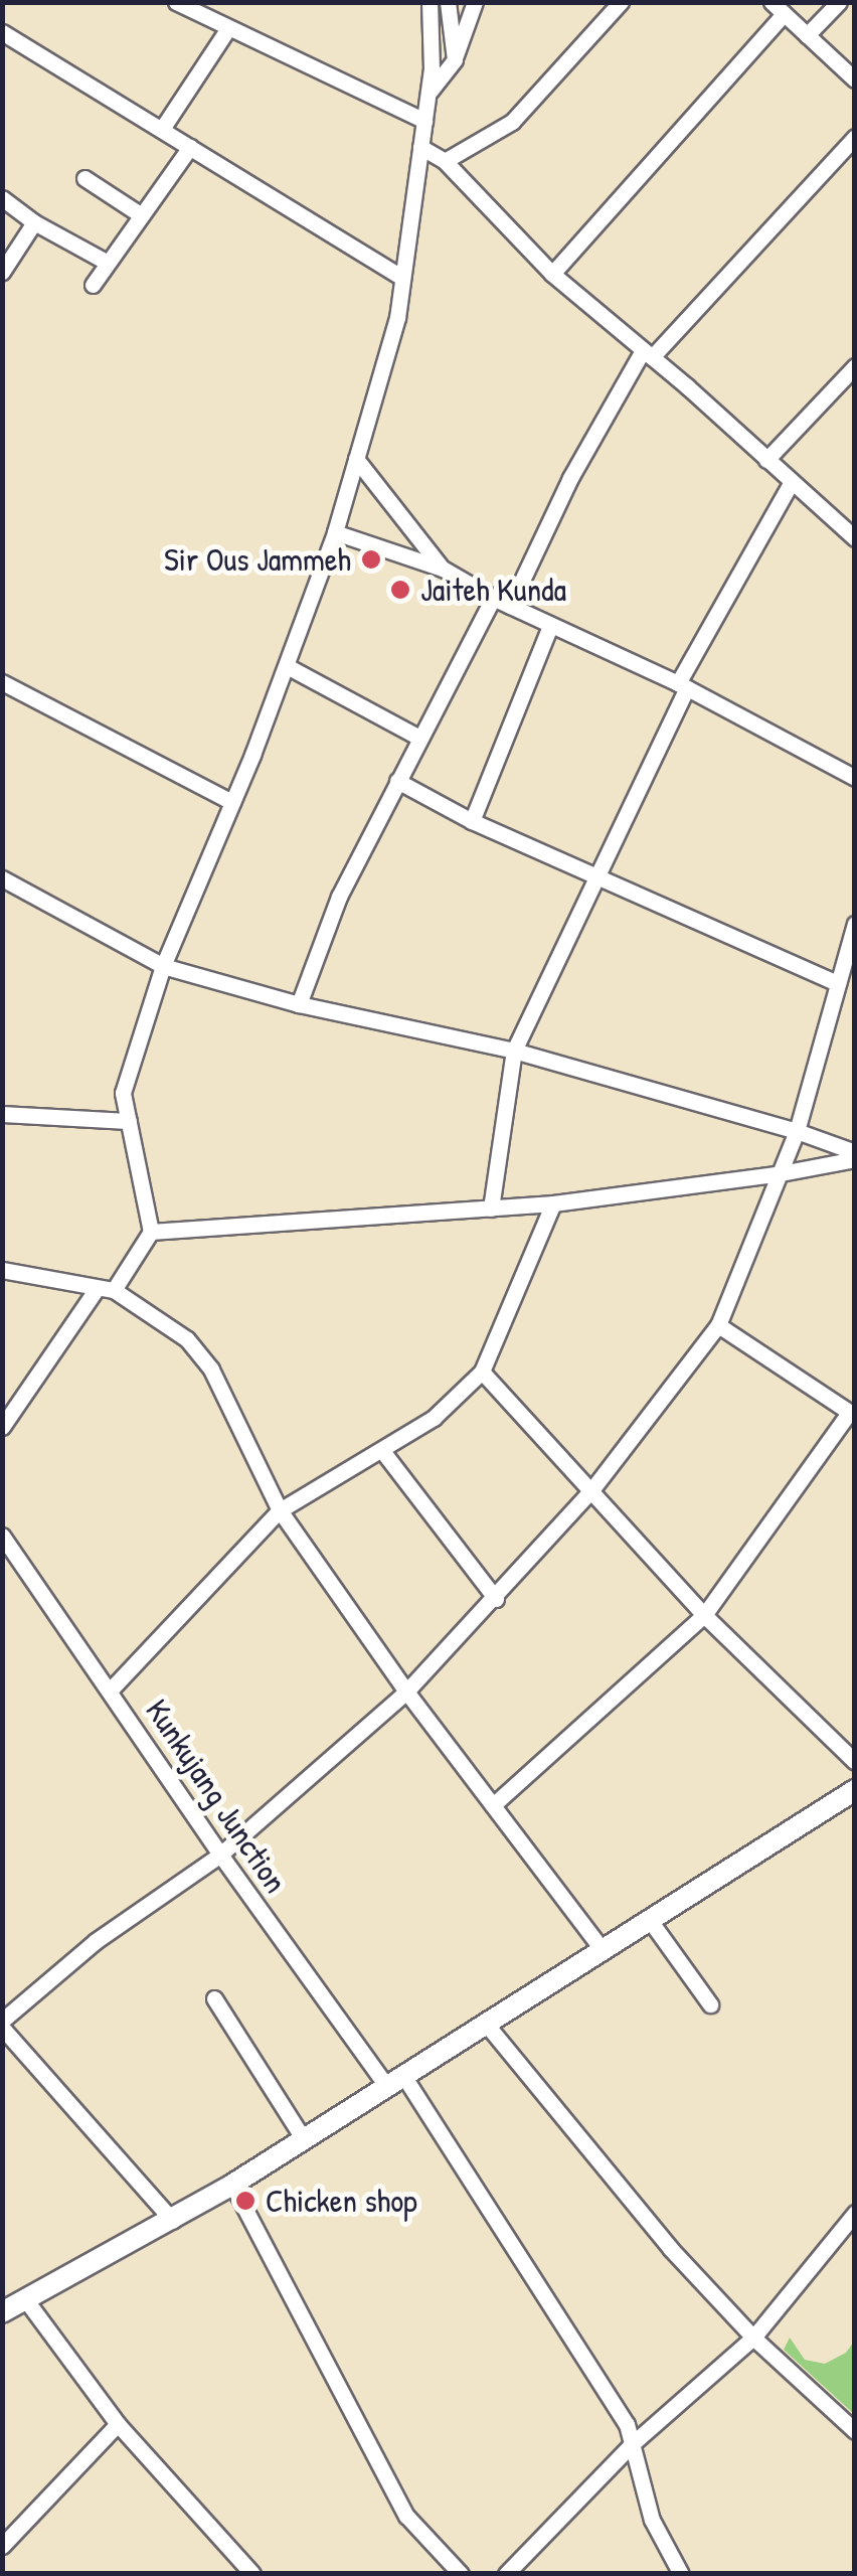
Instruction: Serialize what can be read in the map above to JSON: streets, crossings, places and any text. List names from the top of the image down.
{
  "streets": {
    "street": ["Kunkujang Junction"]
  },
  "places": ["Sir Ous Jammeh", "Jaiteh Kunda", "Chicken shop"]
}
